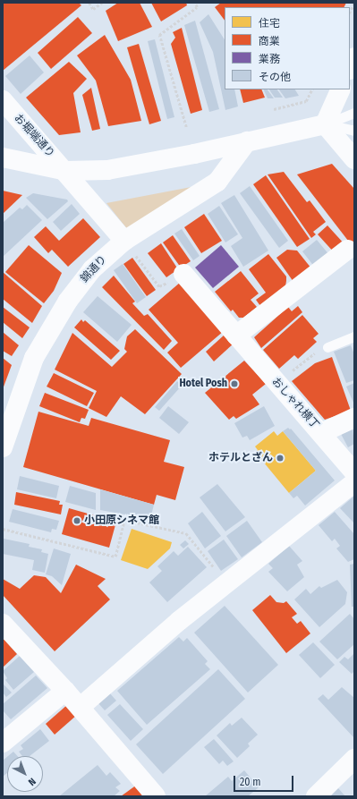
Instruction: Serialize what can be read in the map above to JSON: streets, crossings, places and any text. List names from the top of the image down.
{
  "streets": {
    "street": ["お堀端通り", "錦通り", "おしゃれ横丁"]
  },
  "crossings": [
    ["お堀端通り", "錦通り"]
  ],
  "places": ["Hotel Posh", "ホテルとざん", "小田原シネマ館"],
  "legend": [
    "住宅",
    "商業",
    "業務",
    "その他"
  ],
  "scale_bar": "20 m",
  "north": "bottom right"
}
